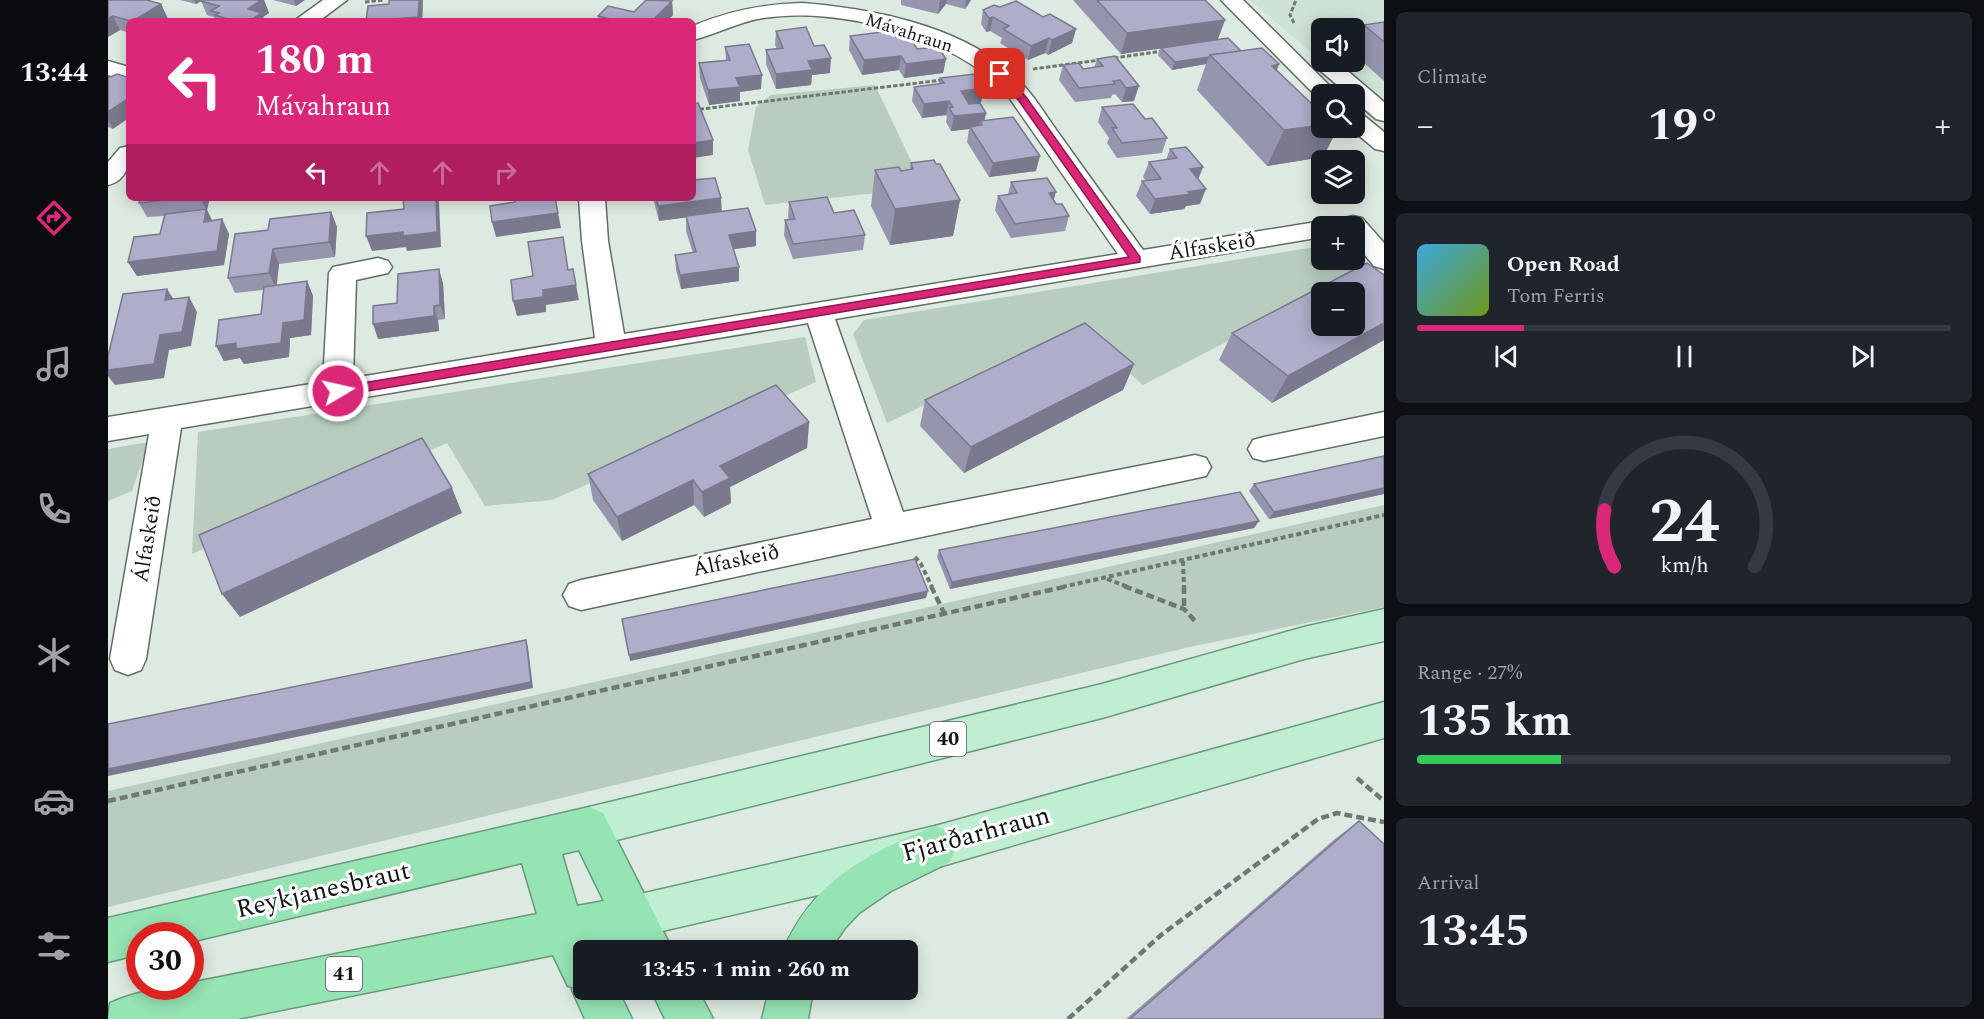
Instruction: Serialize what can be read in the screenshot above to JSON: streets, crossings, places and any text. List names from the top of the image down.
{
  "streets": {
    "highway": ["Fjarðarhraun", "Reykjanesbraut", "41"],
    "main road": ["40"],
    "street": ["Mávahraun", "Álfaskeið"]
  },
  "crossings": [
    ["Mávahraun", "Álfaskeið"],
    ["40", "Reykjanesbraut"],
    ["Fjarðarhraun", "41"]
  ],
  "page": {
    "tabs": "13:44",
    "tile": [
      "Climate",
      ["Range · 27%", "135 km"],
      ["Arrival", "13:45"]
    ],
    "map_buttons": ["+", "−"],
    "turn": ["180 m", "Mávahraun"],
    "heat": ["−", "19°", "+"],
    "song": ["Open Road", "Tom Ferris"],
    "limit": "30",
    "trip": "13:45 · 1 min · 260 m",
    "gauge": ["24", "km/h"]
  }
}
